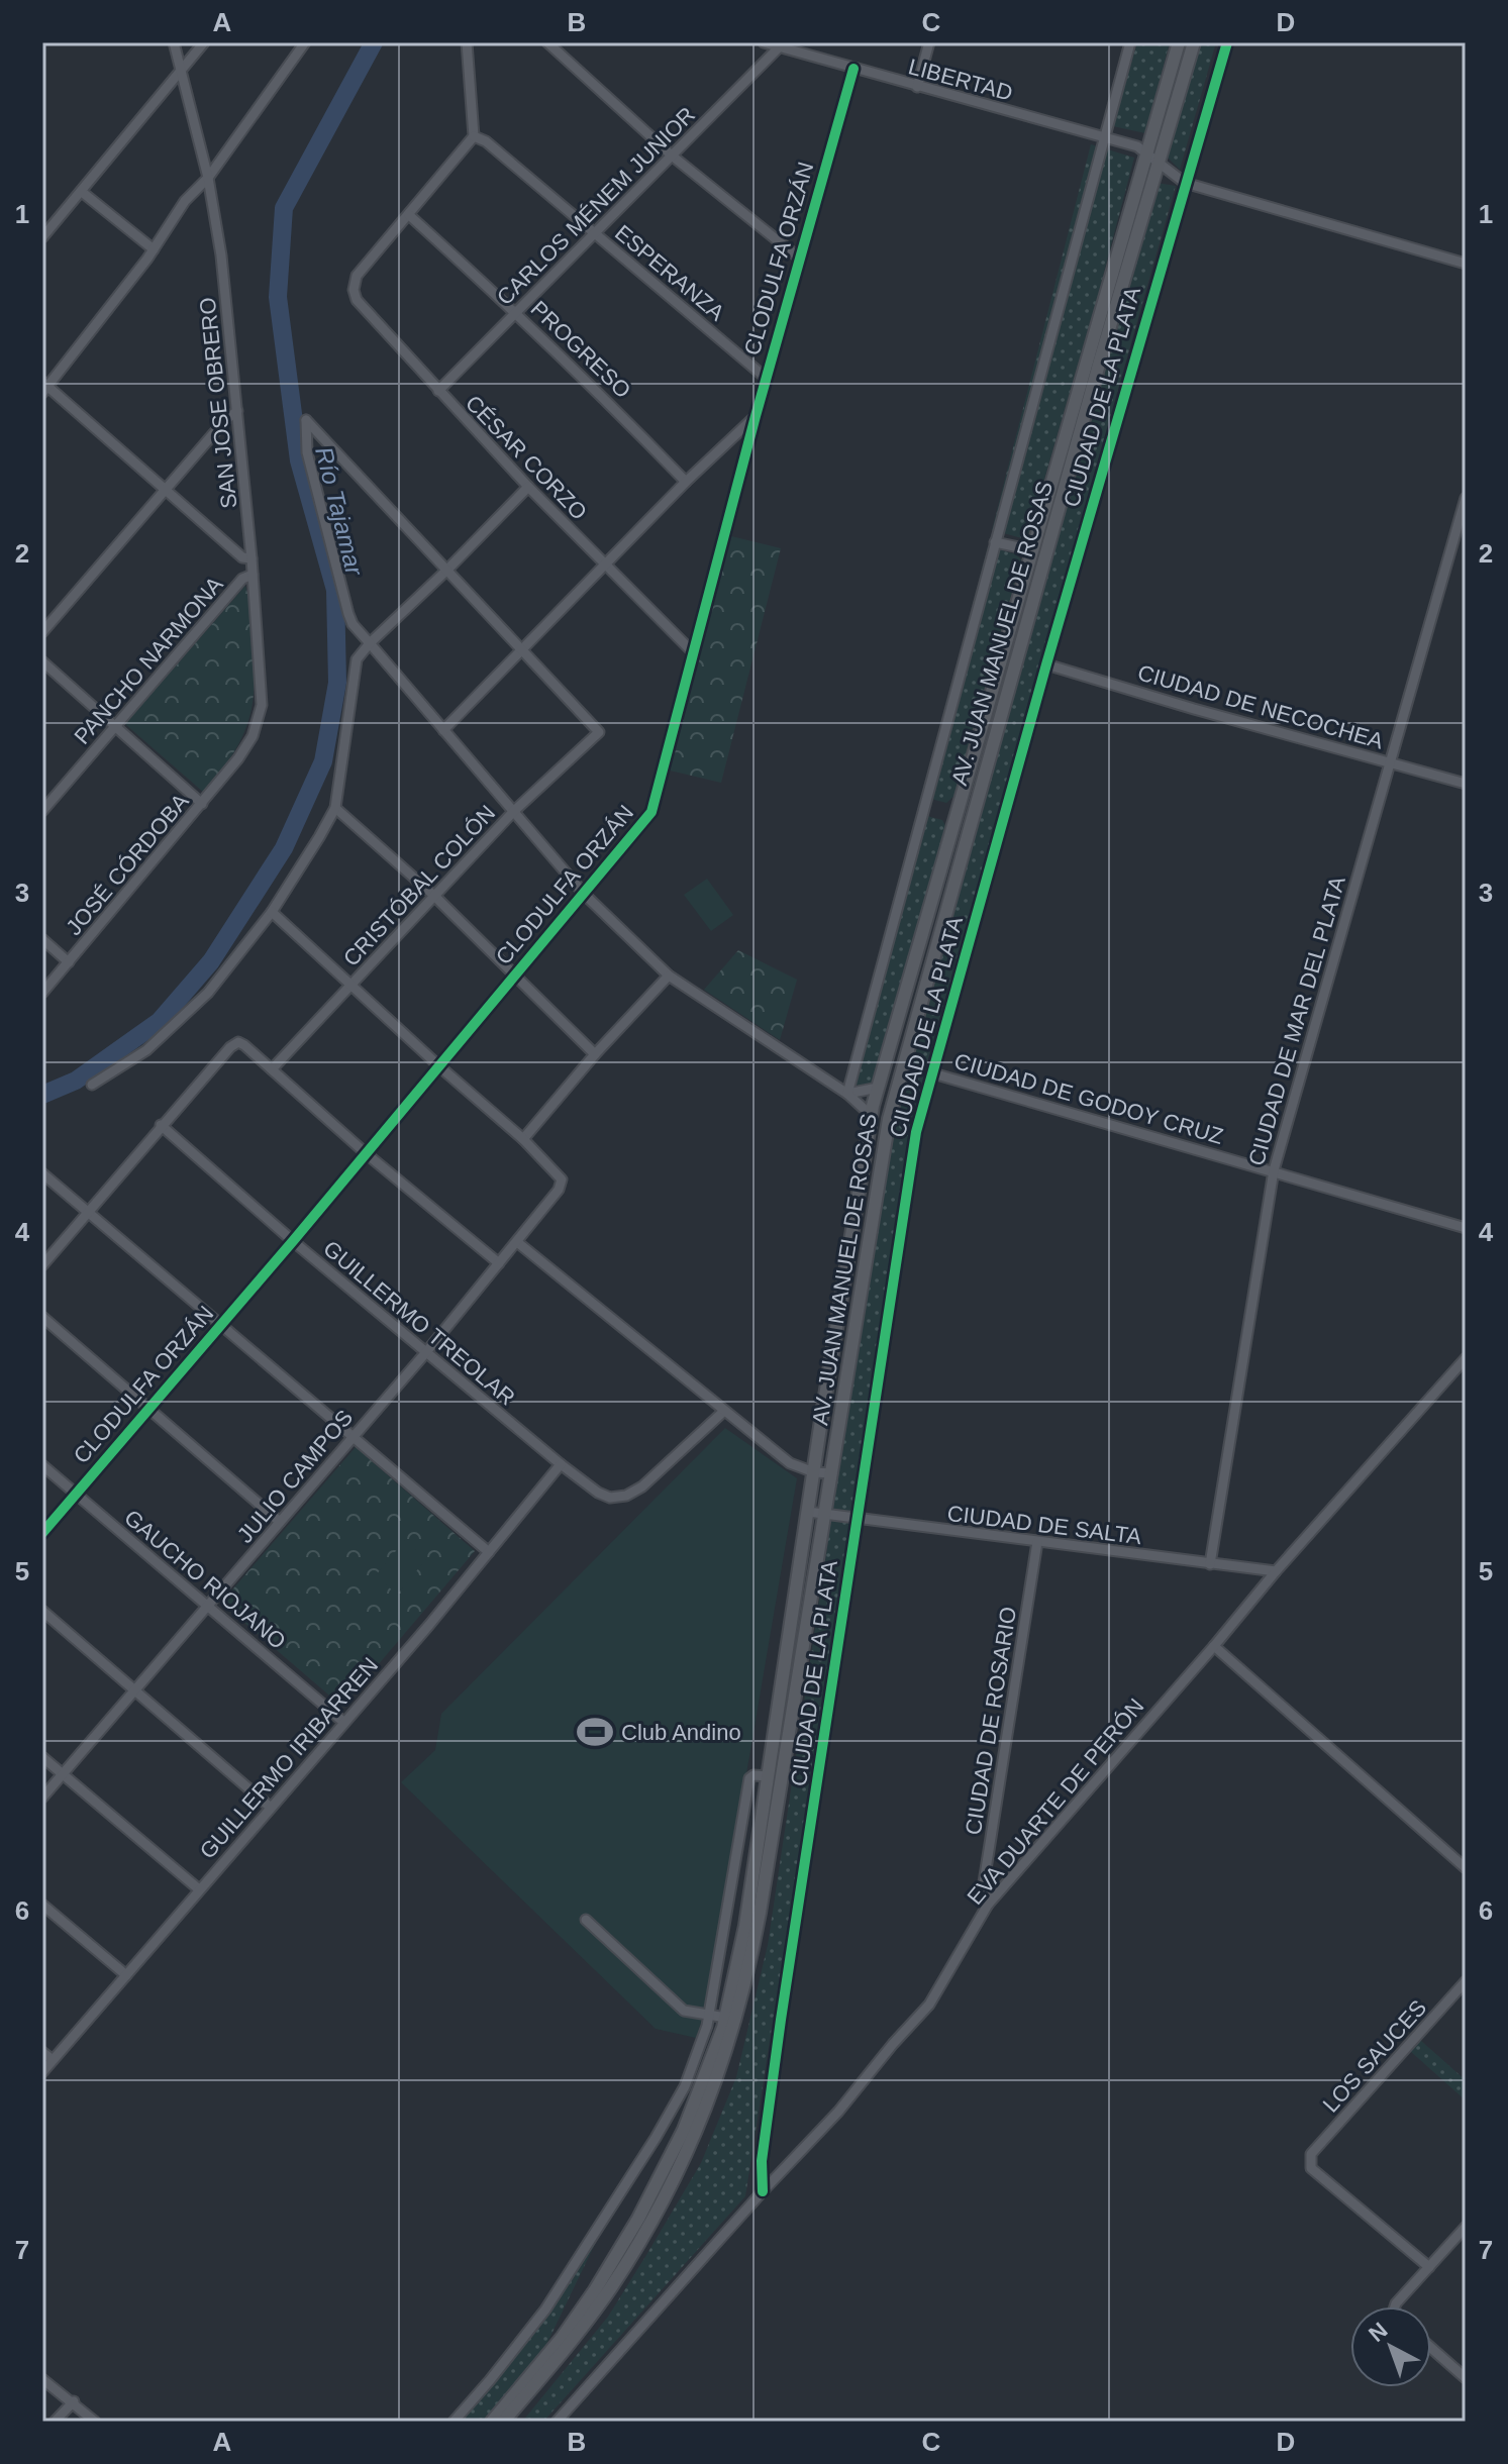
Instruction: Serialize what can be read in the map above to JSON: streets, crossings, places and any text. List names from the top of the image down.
{
  "streets": {
    "main road": ["AV. JUAN MANUEL DE ROSAS"],
    "street": [
      "LIBERTAD",
      "CARLOS MÉNEM JUNIOR",
      "CLODULFA ORZÁN",
      "ESPERANZA",
      "PROGRESO",
      "CIUDAD DE LA PLATA",
      "SAN JOSE OBRERO",
      "CÉSAR CORZO",
      "PANCHO NARMONA",
      "CIUDAD DE NECOCHEA",
      "JOSÉ CÓRDOBA",
      "CRISTÓBAL COLÓN",
      "CIUDAD DE MAR DEL PLATA",
      "CIUDAD DE GODOY CRUZ",
      "GUILLERMO TREOLAR",
      "JULIO CAMPOS",
      "CIUDAD DE SALTA",
      "GAUCHO RIOJANO",
      "CIUDAD DE ROSARIO",
      "GUILLERMO IRIBARREN",
      "EVA DUARTE DE PERÓN",
      "LOS SAUCES"
    ]
  },
  "crossings": [
    ["LIBERTAD", "CARLOS MÉNEM JUNIOR"],
    ["LIBERTAD", "CLODULFA ORZÁN"],
    ["LIBERTAD", "CIUDAD DE LA PLATA"],
    ["LIBERTAD", "AV. JUAN MANUEL DE ROSAS"],
    ["CARLOS MÉNEM JUNIOR", "ESPERANZA"],
    ["CARLOS MÉNEM JUNIOR", "PROGRESO"],
    ["CARLOS MÉNEM JUNIOR", "CÉSAR CORZO"],
    ["CLODULFA ORZÁN", "ESPERANZA"],
    ["CLODULFA ORZÁN", "CÉSAR CORZO"],
    ["CLODULFA ORZÁN", "GUILLERMO TREOLAR"],
    ["CLODULFA ORZÁN", "GAUCHO RIOJANO"],
    ["PROGRESO", "CÉSAR CORZO"],
    ["CIUDAD DE LA PLATA", "CIUDAD DE NECOCHEA"],
    ["CIUDAD DE LA PLATA", "CIUDAD DE GODOY CRUZ"],
    ["CIUDAD DE LA PLATA", "CIUDAD DE SALTA"],
    ["CIUDAD DE LA PLATA", "EVA DUARTE DE PERÓN"],
    ["SAN JOSE OBRERO", "PANCHO NARMONA"],
    ["SAN JOSE OBRERO", "JOSÉ CÓRDOBA"],
    ["AV. JUAN MANUEL DE ROSAS", "CIUDAD DE SALTA"],
    ["CIUDAD DE NECOCHEA", "CIUDAD DE MAR DEL PLATA"],
    ["CIUDAD DE MAR DEL PLATA", "CIUDAD DE GODOY CRUZ"],
    ["CIUDAD DE MAR DEL PLATA", "CIUDAD DE SALTA"],
    ["GUILLERMO TREOLAR", "JULIO CAMPOS"],
    ["GUILLERMO TREOLAR", "GUILLERMO IRIBARREN"],
    ["JULIO CAMPOS", "GAUCHO RIOJANO"],
    ["CIUDAD DE SALTA", "CIUDAD DE ROSARIO"],
    ["CIUDAD DE SALTA", "EVA DUARTE DE PERÓN"],
    ["GAUCHO RIOJANO", "GUILLERMO IRIBARREN"],
    ["CIUDAD DE ROSARIO", "EVA DUARTE DE PERÓN"]
  ],
  "water": ["Río Tajamar"],
  "places": {
    "sports": ["Club Andino"]
  },
  "north": "top left",
  "grid": {
    "columns": [
      "A",
      "B",
      "C",
      "D"
    ],
    "rows": [
      "1",
      "2",
      "3",
      "4",
      "5",
      "6",
      "7"
    ]
  }
}
